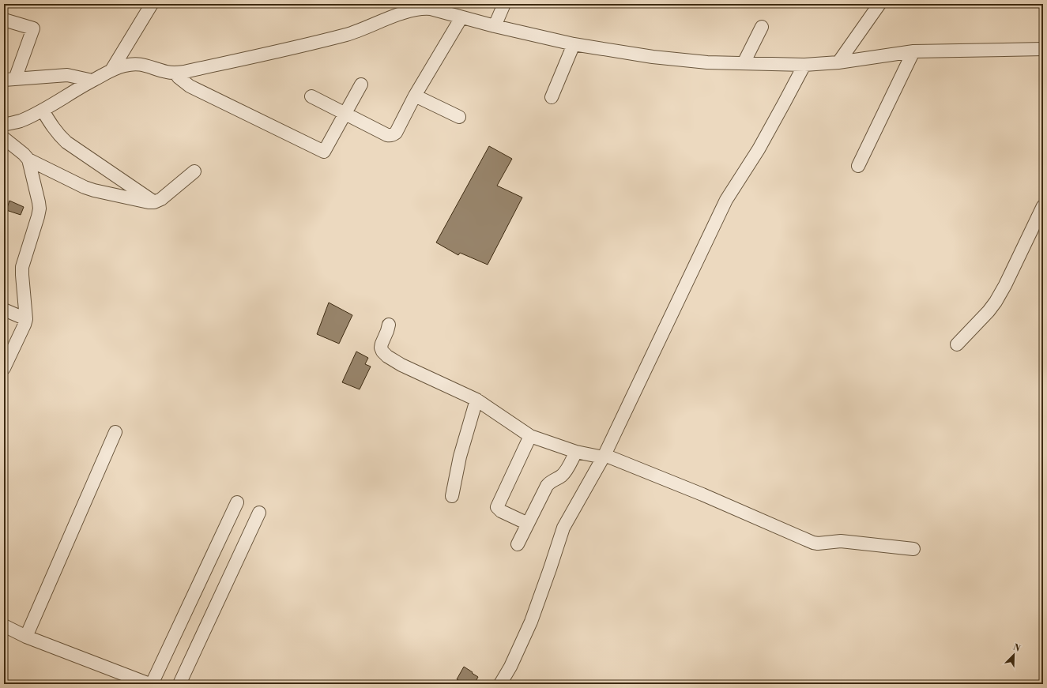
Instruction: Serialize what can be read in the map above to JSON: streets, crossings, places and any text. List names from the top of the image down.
{
  "north": "top right"
}
